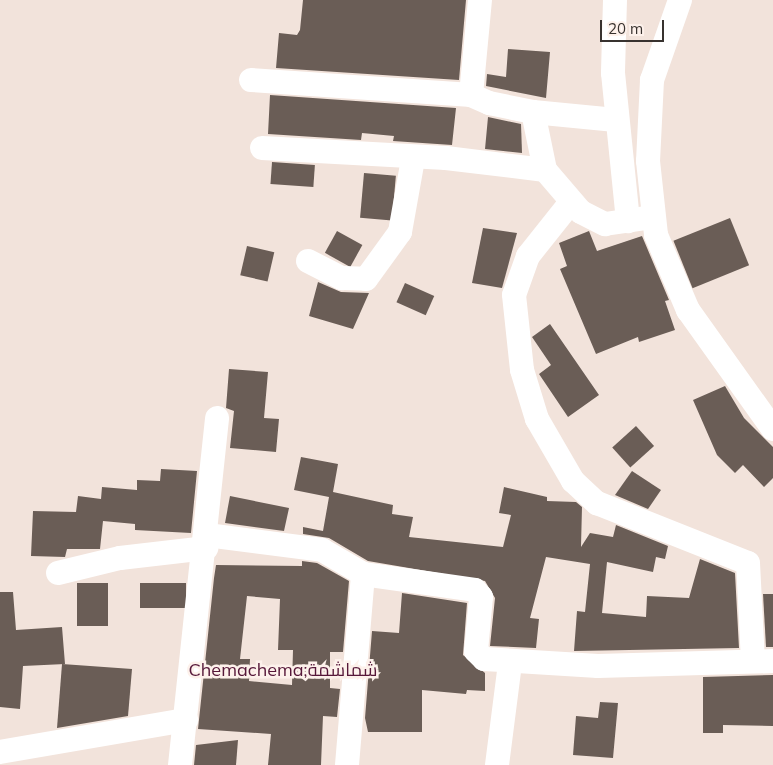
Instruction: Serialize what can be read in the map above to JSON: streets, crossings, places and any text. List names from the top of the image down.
{
  "districts": ["Chemachema;شماشمة"],
  "scale_bar": "20 m"
}
